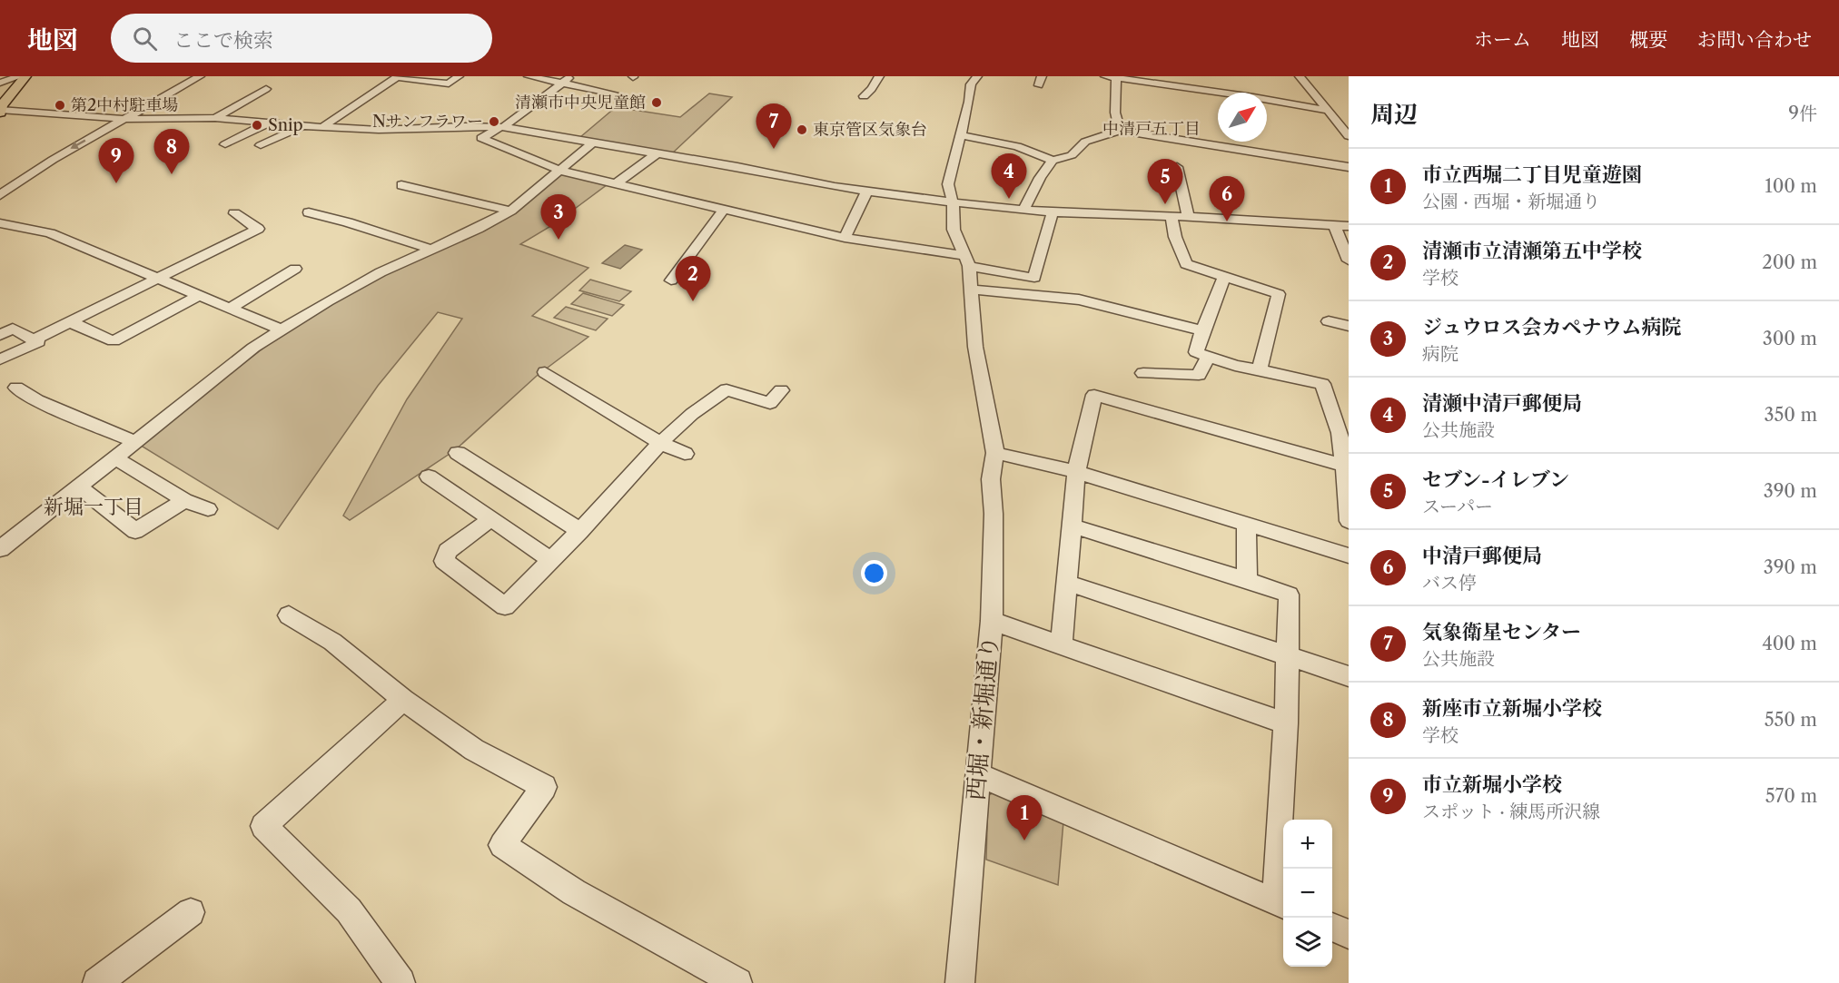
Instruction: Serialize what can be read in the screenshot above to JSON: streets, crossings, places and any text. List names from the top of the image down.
{
  "streets": {
    "street": ["西堀・新堀通り"]
  },
  "districts": ["中清戸五丁目", "新堀一丁目"],
  "places": [
    "清瀬市中央児童館",
    "第2中村駐車場",
    "Nサンフラワー",
    "Snip",
    "東京管区気象台"
  ],
  "north": "top right",
  "page": {
    "header": "地図",
    "search": "ここで検索",
    "nav": [
      "ホーム",
      "地図",
      "概要",
      "お問い合わせ"
    ],
    "heading": ["周辺", "9件"],
    "pins": [
      "7",
      "8",
      "9",
      "4",
      "5",
      "6",
      "3",
      "2",
      "1"
    ],
    "list": [
      {
        "mark": "1",
        "name": "市立西堀二丁目児童遊園",
        "note": "公園 · 西堀・新堀通り",
        "value": "100 m"
      },
      {
        "mark": "2",
        "name": "清瀬市立清瀬第五中学校",
        "note": "学校",
        "value": "200 m"
      },
      {
        "mark": "3",
        "name": "ジュウロス会カペナウム病院",
        "note": "病院",
        "value": "300 m"
      },
      {
        "mark": "4",
        "name": "清瀬中清戸郵便局",
        "note": "公共施設",
        "value": "350 m"
      },
      {
        "mark": "5",
        "name": "セブン-イレブン",
        "note": "スーパー",
        "value": "390 m"
      },
      {
        "mark": "6",
        "name": "中清戸郵便局",
        "note": "バス停",
        "value": "390 m"
      },
      {
        "mark": "7",
        "name": "気象衛星センター",
        "note": "公共施設",
        "value": "400 m"
      },
      {
        "mark": "8",
        "name": "新座市立新堀小学校",
        "note": "学校",
        "value": "550 m"
      },
      {
        "mark": "9",
        "name": "市立新堀小学校",
        "note": "スポット · 練馬所沢線",
        "value": "570 m"
      }
    ],
    "map_buttons": ["+", "−"]
  }
}
